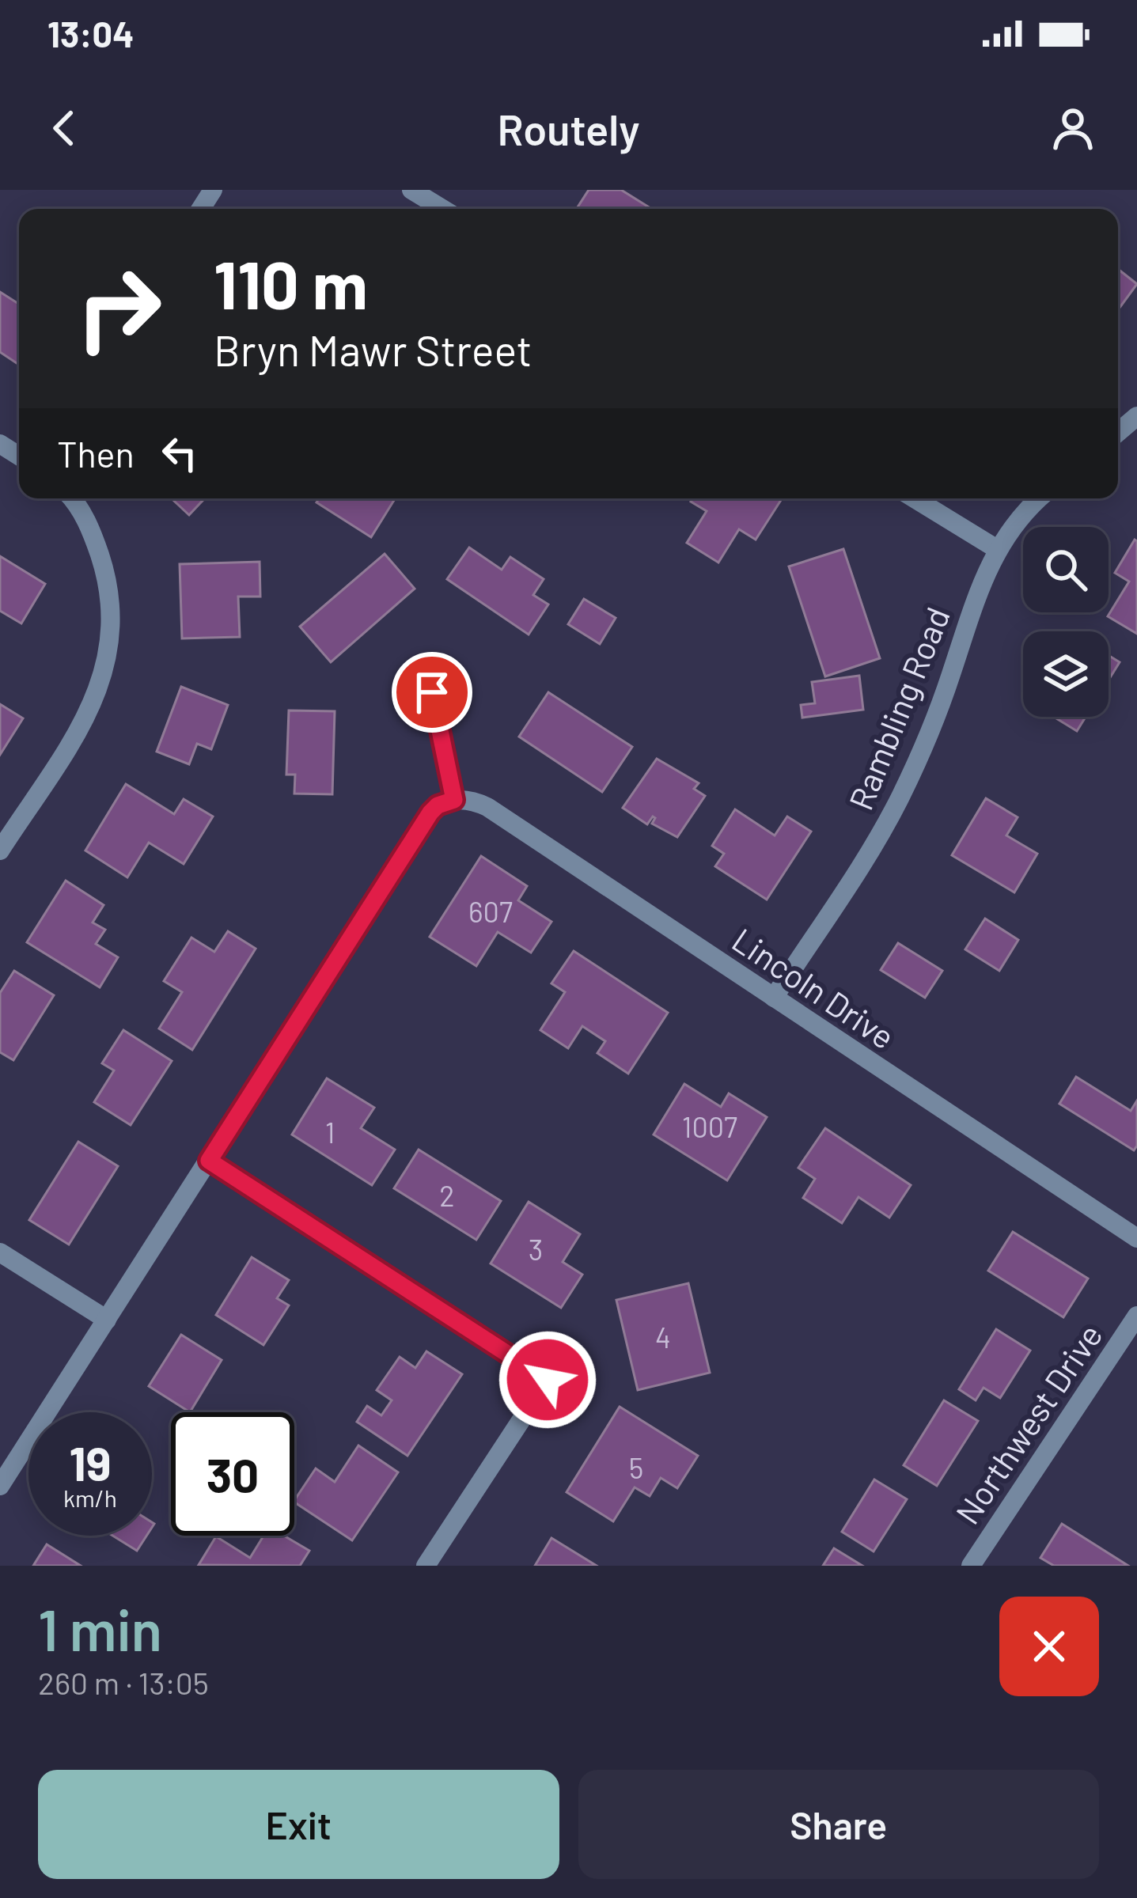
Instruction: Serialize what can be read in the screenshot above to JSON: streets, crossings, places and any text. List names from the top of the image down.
{
  "streets": {
    "street": ["Rambling Road", "Lincoln Drive", "Northwest Drive"]
  },
  "crossings": [
    ["Rambling Road", "Lincoln Drive"]
  ],
  "house_numbers": [
    "607",
    "1007",
    "1",
    "2",
    "3",
    "4",
    "5"
  ],
  "page": {
    "status": "13:04",
    "header": "Routely",
    "turn": ["110 m", "Bryn Mawr Street"],
    "then": "Then",
    "speed": "19 km/h",
    "limit": "30",
    "heading": ["1 min", "260 m · 13:05"],
    "buttons": ["Exit", "Share"]
  }
}
